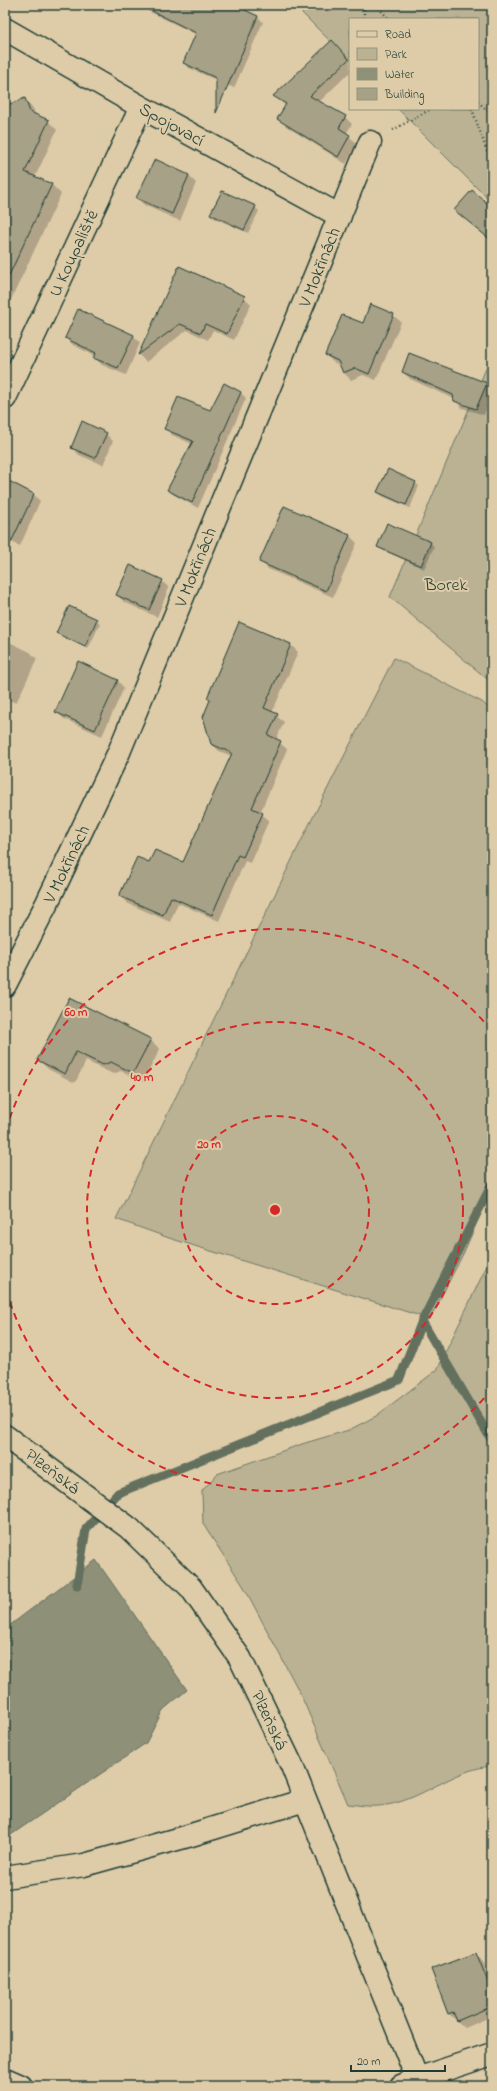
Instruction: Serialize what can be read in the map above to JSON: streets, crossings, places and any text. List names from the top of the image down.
{
  "streets": {
    "street": [
      "Spojovací",
      "U Koupaliště",
      "V Mokřinách",
      "Plzeňská"
    ]
  },
  "crossings": [
    ["Spojovací", "U Koupaliště"],
    ["Spojovací", "V Mokřinách"]
  ],
  "parks": ["Borek"],
  "legend": [
    "Road",
    "Park",
    "Water",
    "Building"
  ],
  "scale_bar": "20 m",
  "rings": ["60 m", "40 m", "20 m"]
}
